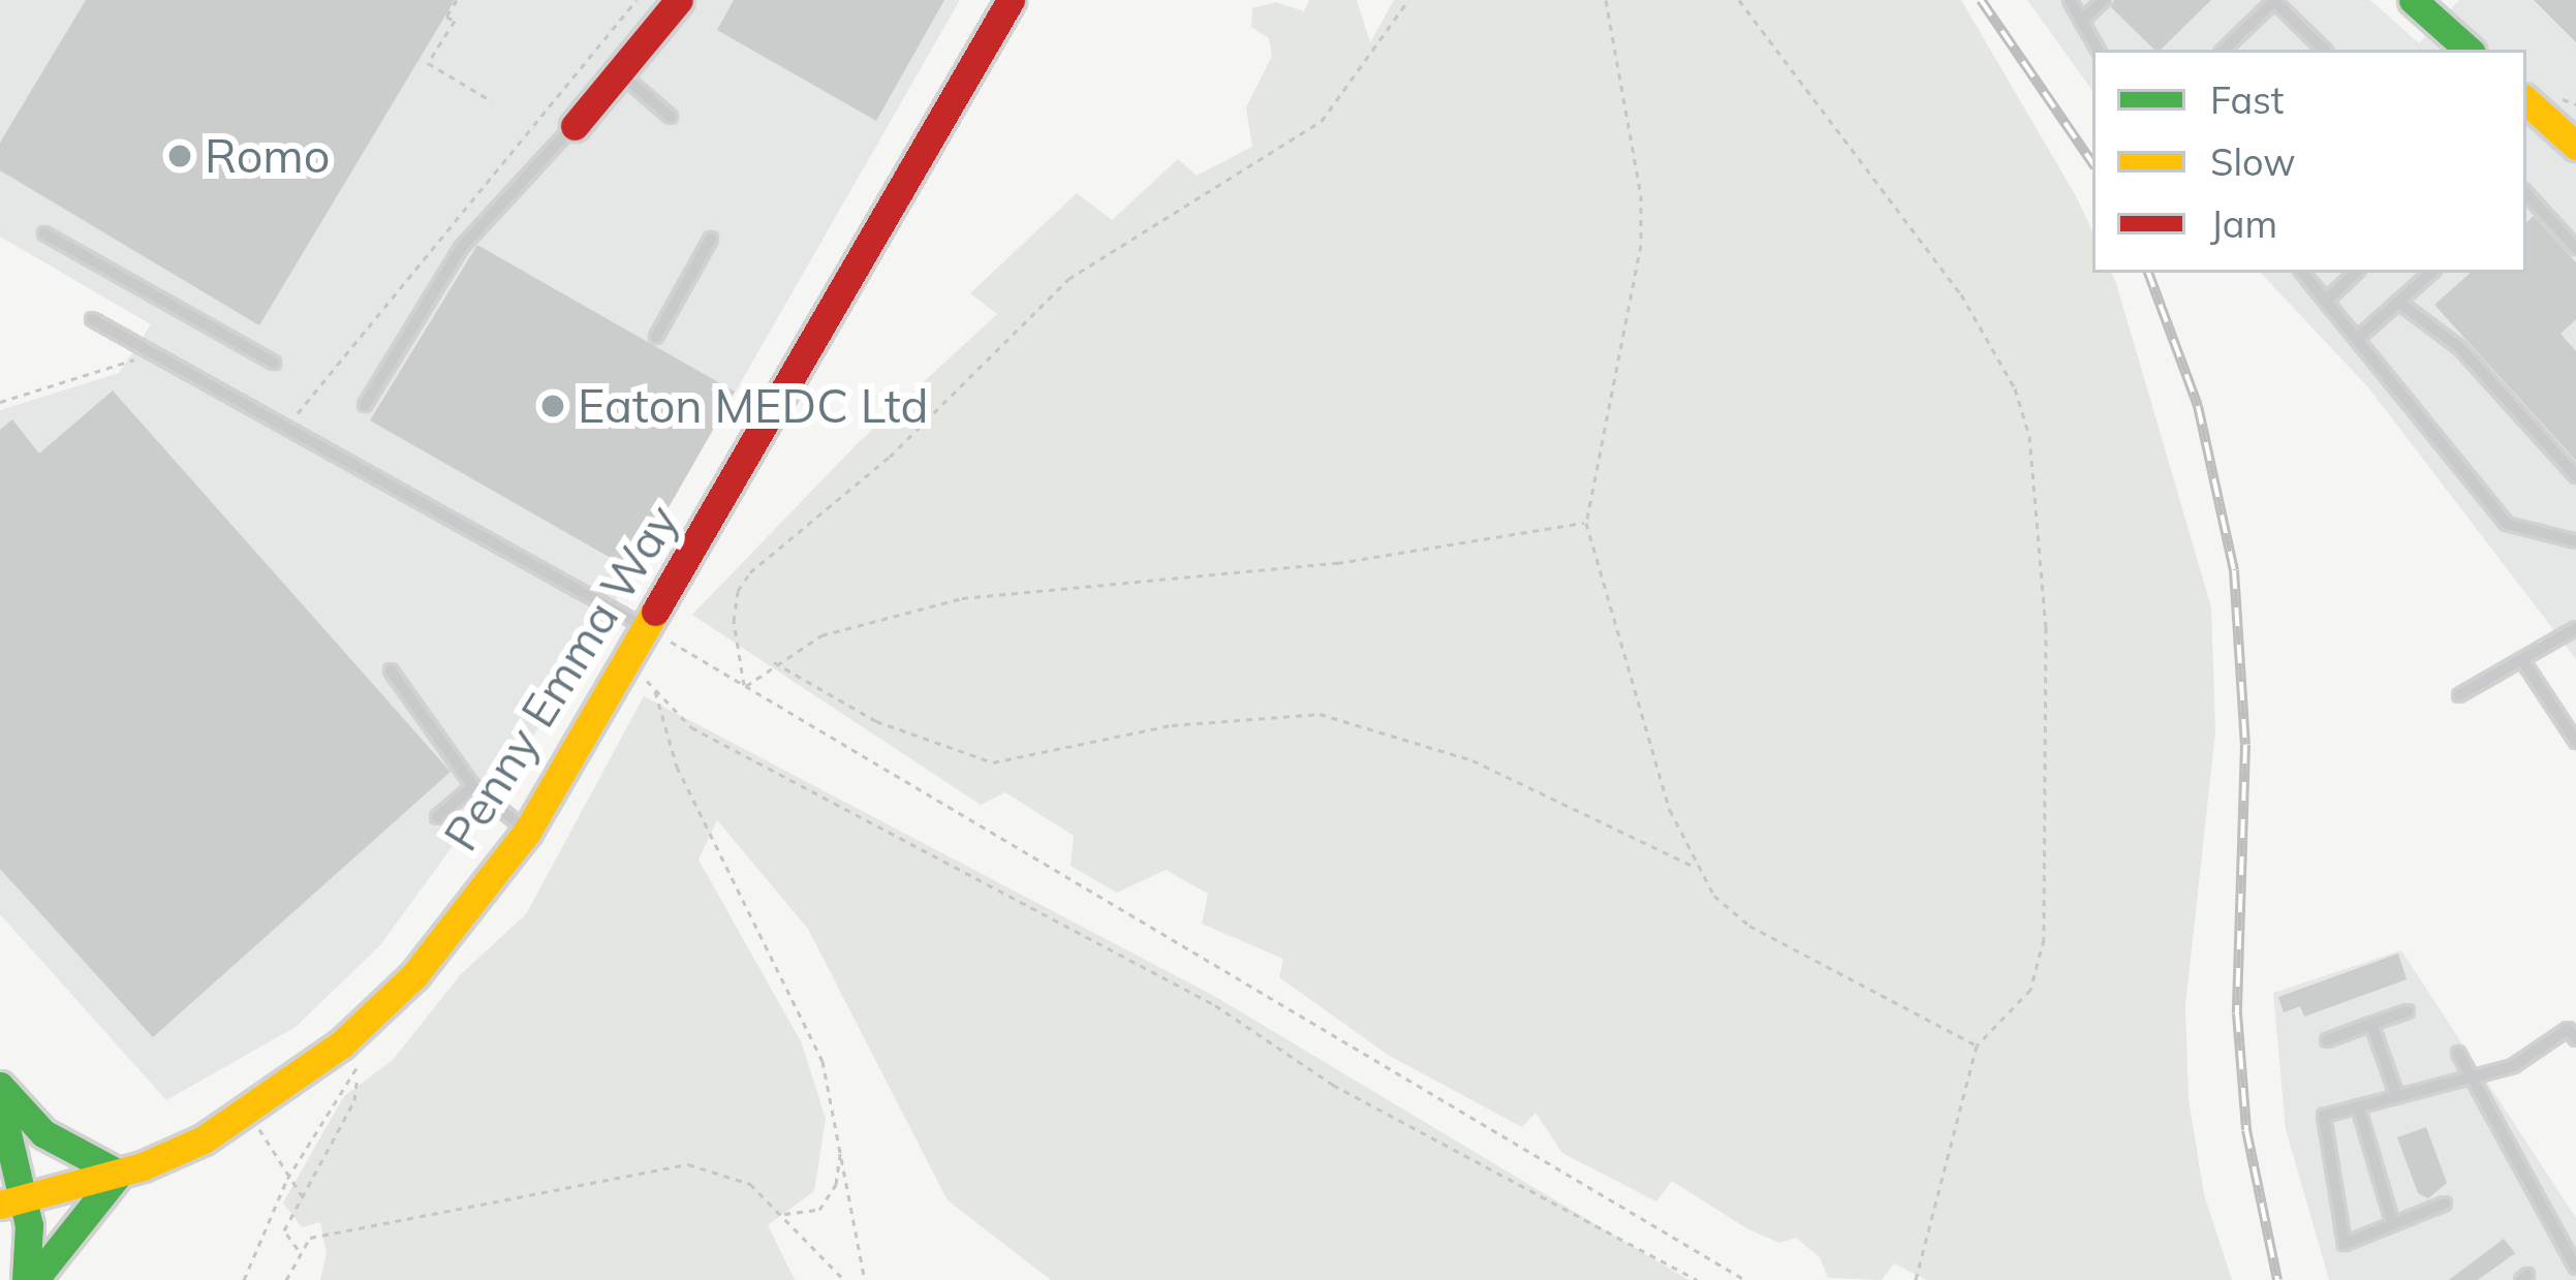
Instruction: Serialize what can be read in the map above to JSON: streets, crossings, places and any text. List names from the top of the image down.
{
  "streets": {
    "main road": ["Penny Emma Way"]
  },
  "places": ["Romo", "Eaton MEDC Ltd"],
  "legend": ["Fast", "Slow", "Jam"]
}
